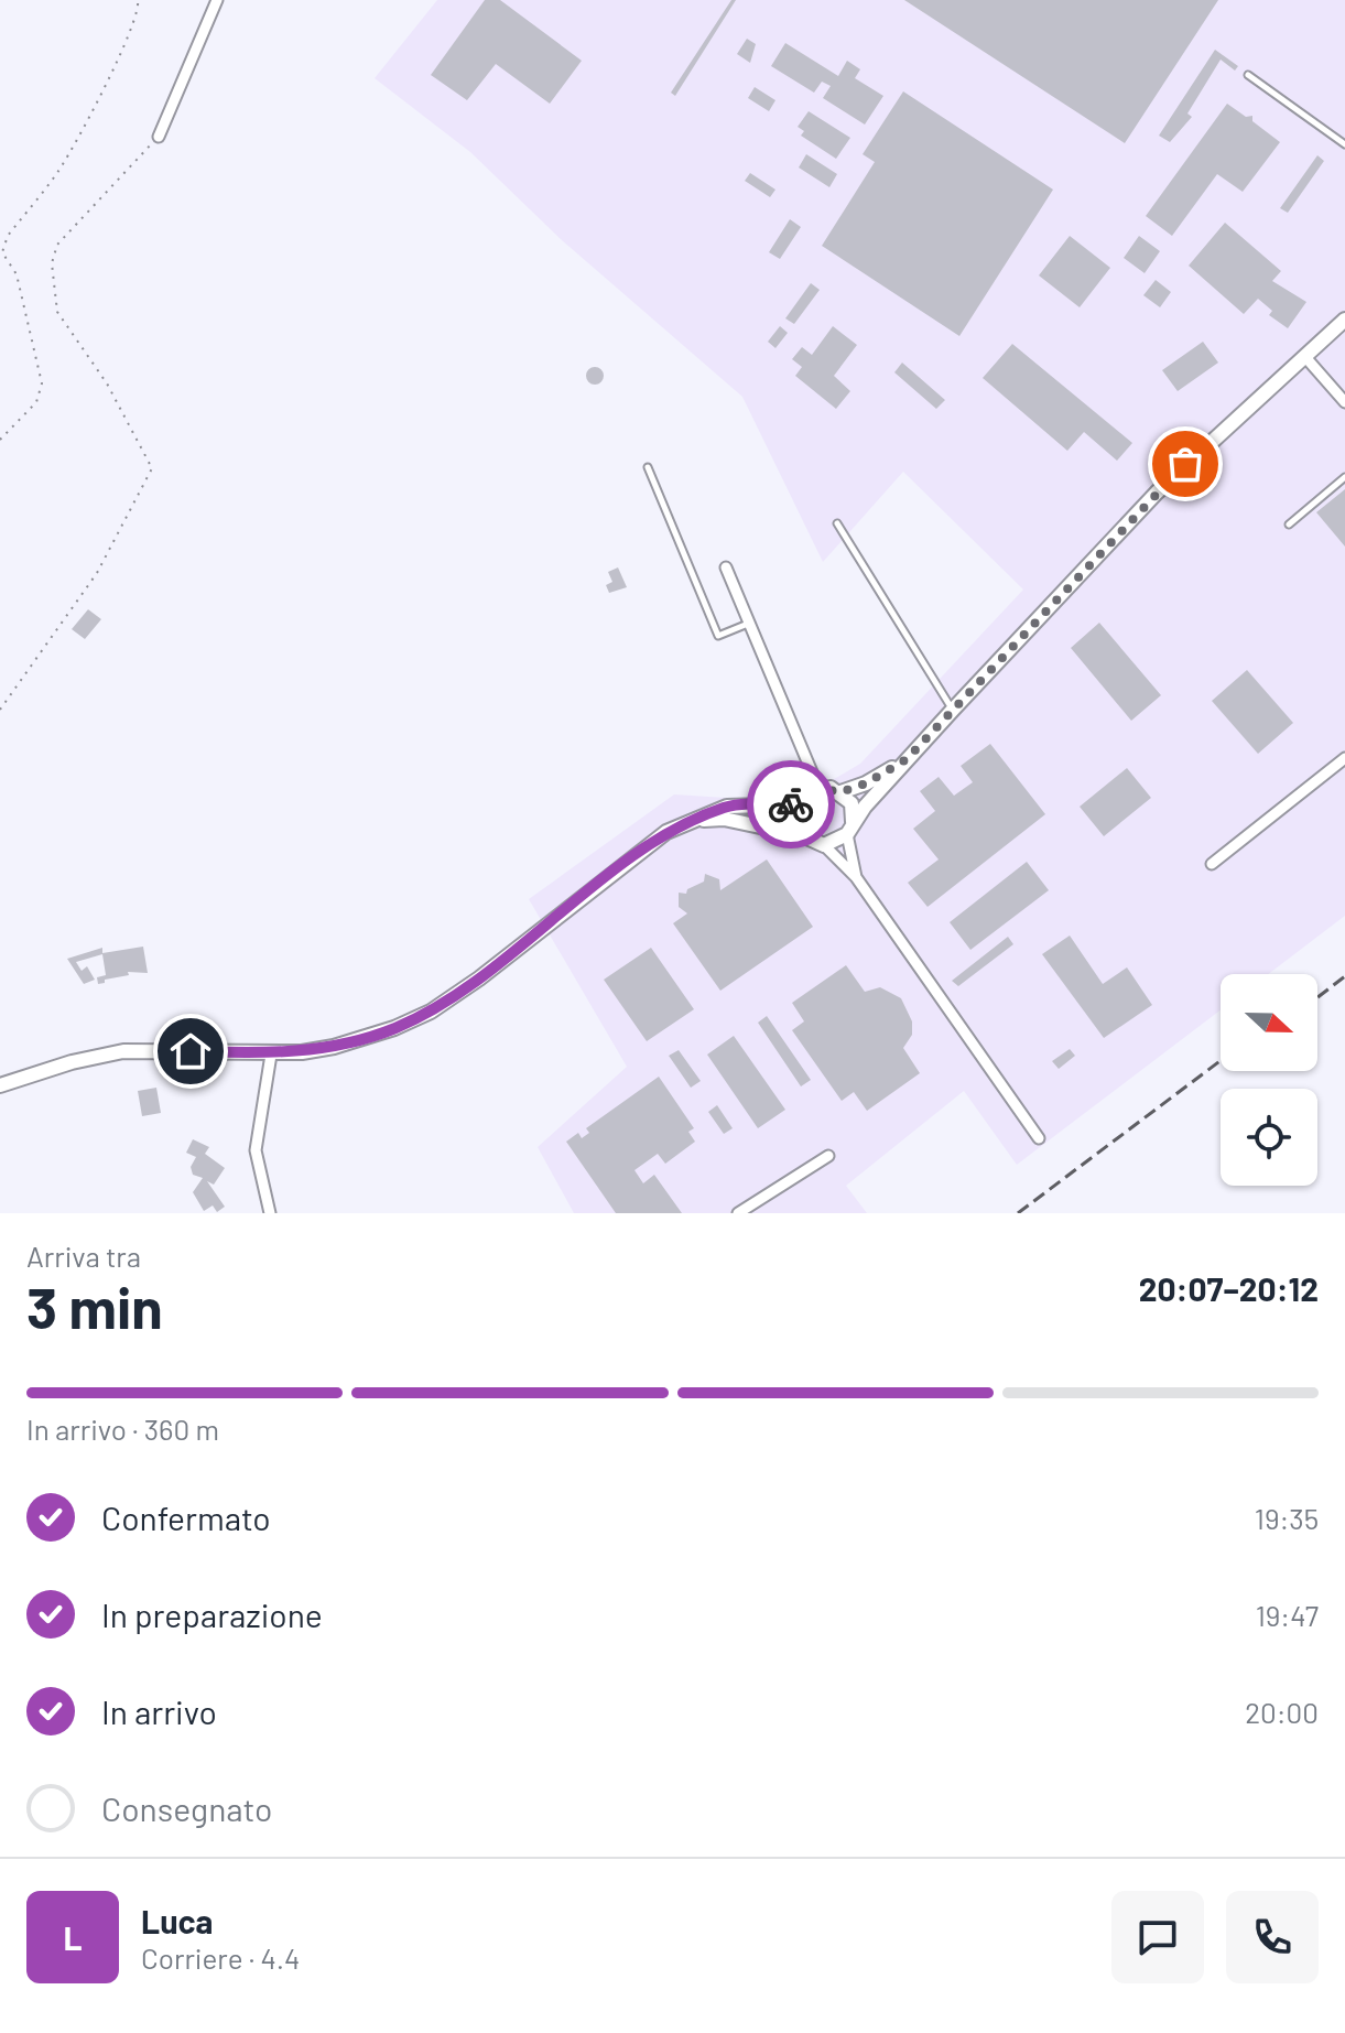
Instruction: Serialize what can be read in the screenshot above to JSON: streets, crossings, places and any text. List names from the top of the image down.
{
  "north": "right",
  "page": {
    "heading": ["3 min", "Arriva tra", "20:07–20:12"],
    "panel": ["Luca", "Corriere · 4.4"],
    "bar": "In arrivo · 360 m",
    "list": [
      ["Confermato", "19:35"],
      ["In preparazione", "19:47"],
      ["In arrivo", "20:00"],
      "Consegnato"
    ],
    "round": "L"
  }
}
